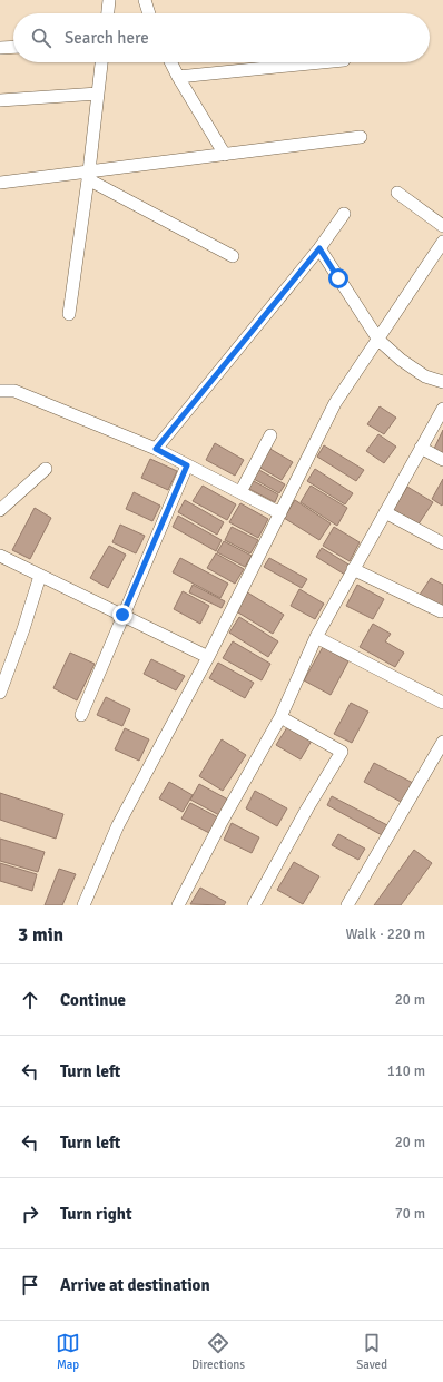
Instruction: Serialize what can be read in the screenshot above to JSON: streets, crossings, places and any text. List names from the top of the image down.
{
  "page": {
    "search": "Search here",
    "heading": ["3 min", "Walk · 220 m"],
    "list": [
      ["Continue", "20 m"],
      ["Turn left", "110 m"],
      ["Turn left", "20 m"],
      ["Turn right", "70 m"],
      "Arrive at destination"
    ],
    "nav": ["Map", "Directions", "Saved"]
  }
}
